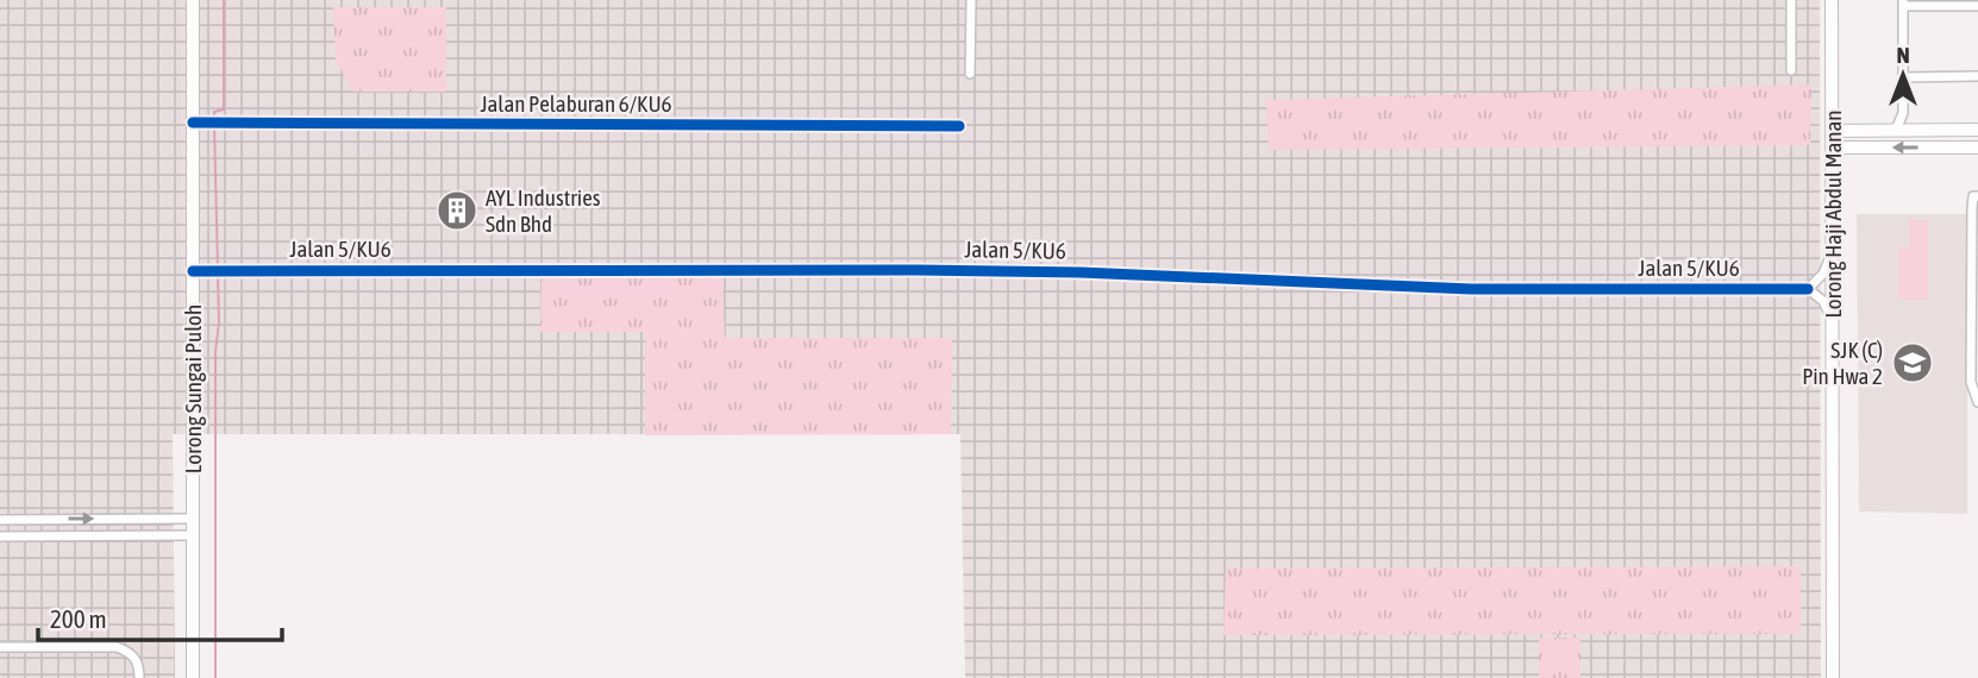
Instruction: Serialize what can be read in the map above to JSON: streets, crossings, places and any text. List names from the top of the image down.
{
  "streets": {
    "street": [
      "Jalan Pelaburan 6/KU6",
      "Lorong Haji Abdul Manan",
      "Jalan 5/KU6",
      "Lorong Sungai Puloh"
    ]
  },
  "crossings": [
    ["Jalan Pelaburan 6/KU6", "Lorong Sungai Puloh"],
    ["Jalan 5/KU6", "Lorong Sungai Puloh"]
  ],
  "places": {
    "building": ["AYL Industries Sdn Bhd"],
    "school or university": ["SJK (C) Pin Hwa 2"]
  },
  "scale_bar": "200 m",
  "north": "top"
}
